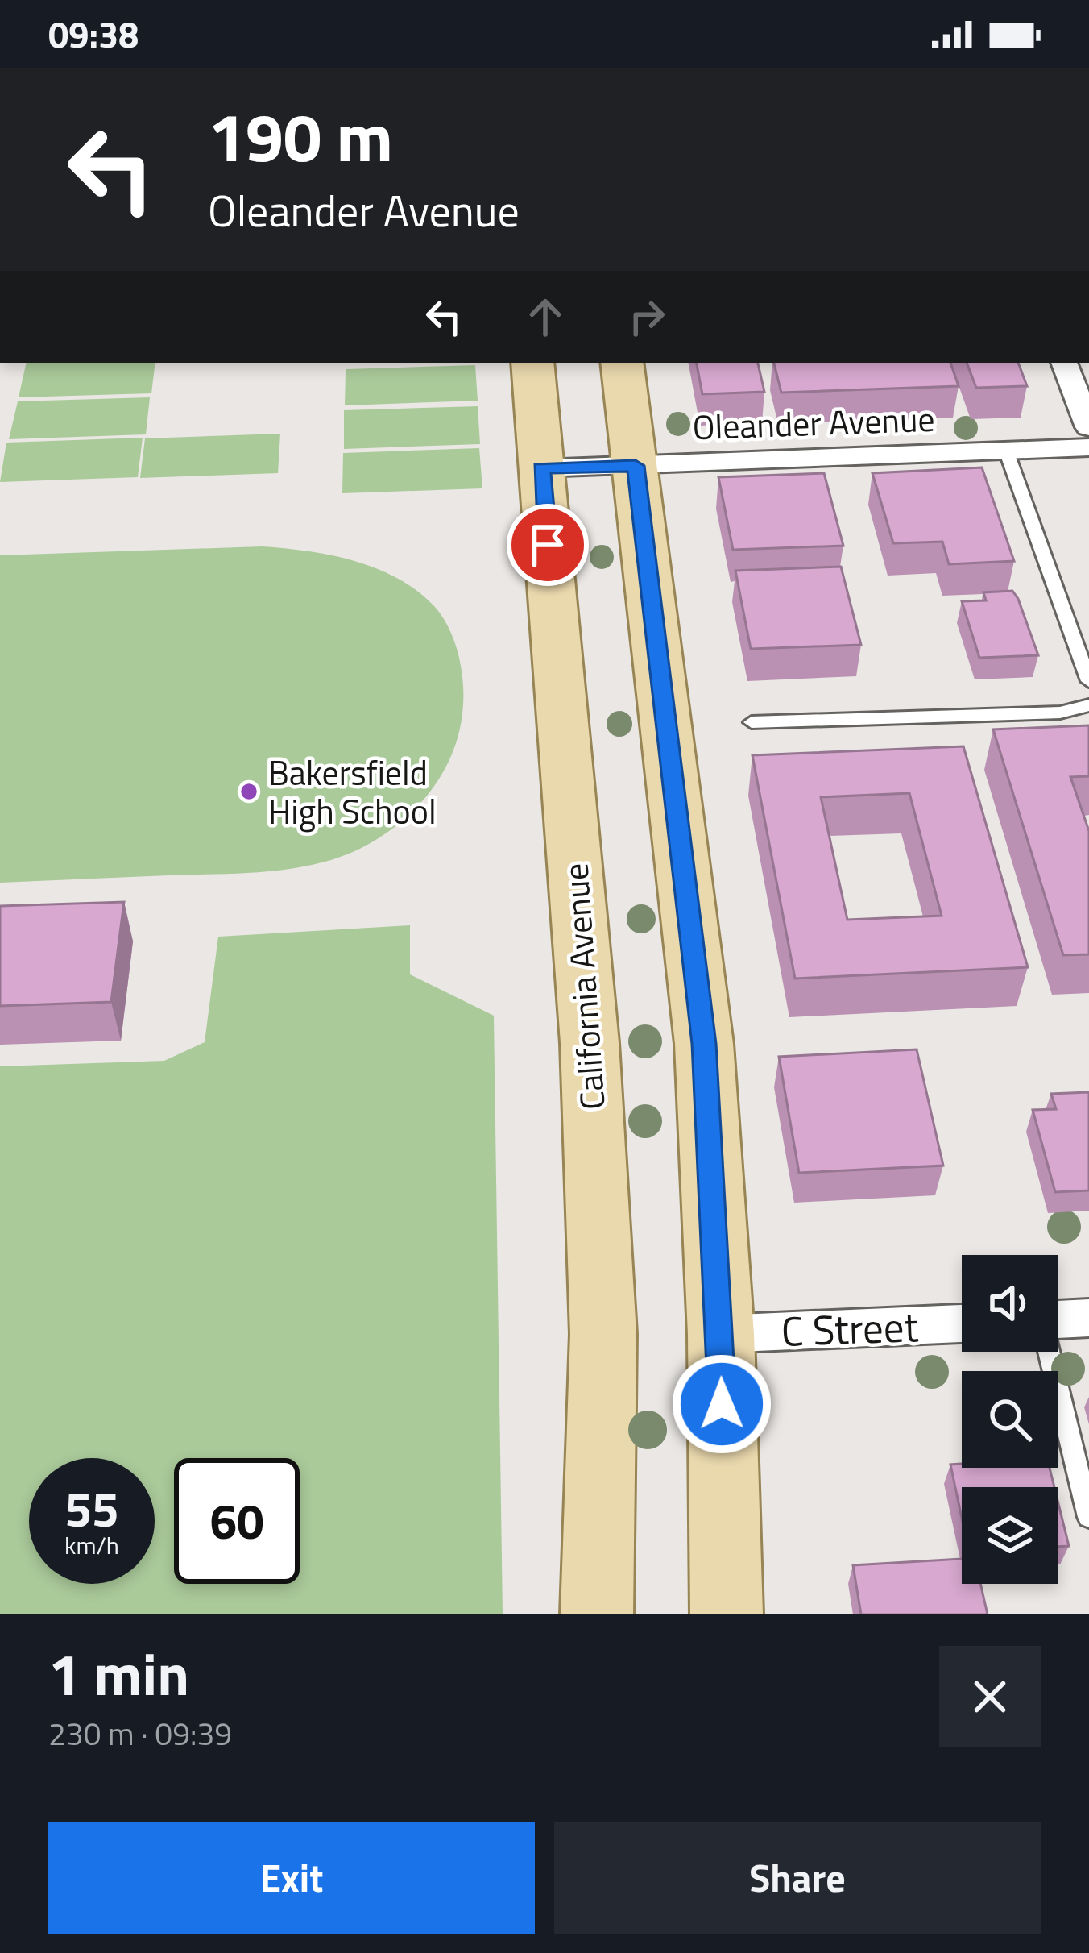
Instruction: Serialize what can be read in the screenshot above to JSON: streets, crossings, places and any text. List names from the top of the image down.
{
  "streets": {
    "main road": ["California Avenue"],
    "street": ["Oleander Avenue", "C Street"]
  },
  "crossings": [
    ["Oleander Avenue", "California Avenue"]
  ],
  "places": ["Bakersfield High School"],
  "page": {
    "status": "09:38",
    "turn": ["190 m", "Oleander Avenue"],
    "speed": "55 km/h",
    "limit": "60",
    "heading": ["1 min", "230 m · 09:39"],
    "buttons": ["Exit", "Share"]
  }
}
